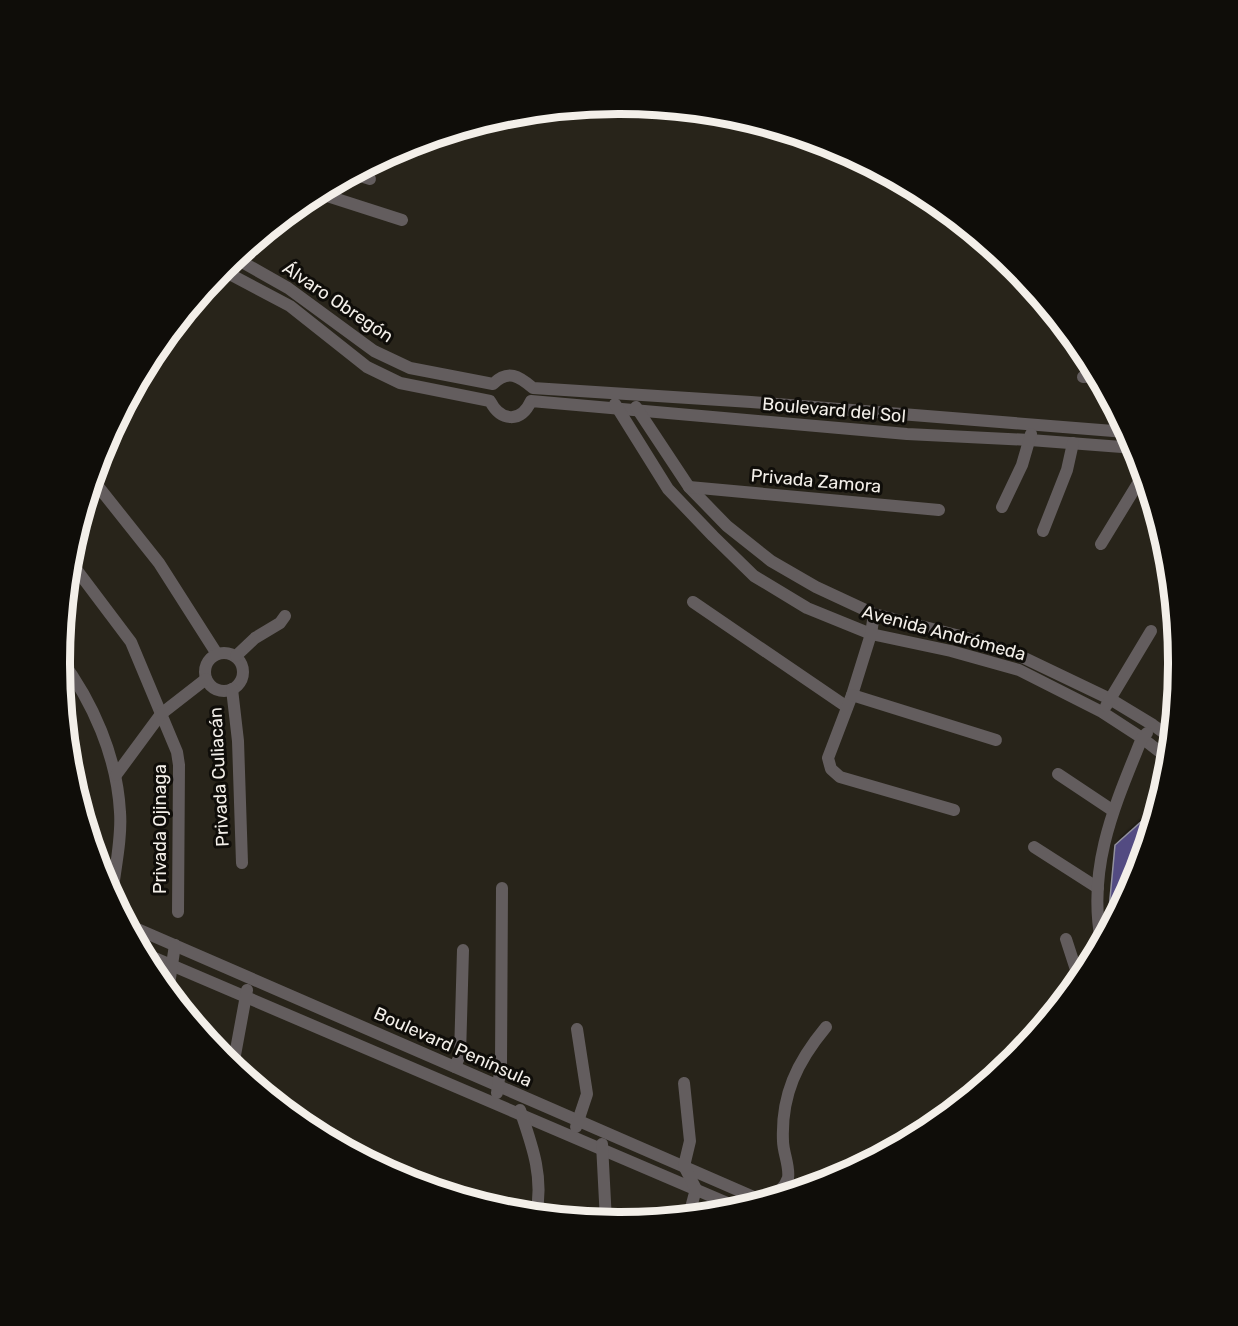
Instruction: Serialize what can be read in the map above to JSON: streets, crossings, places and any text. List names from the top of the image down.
{
  "streets": {
    "street": [
      "Álvaro Obregón",
      "Boulevard del Sol",
      "Privada Zamora",
      "Avenida Andrómeda",
      "Privada Culiacán",
      "Privada Ojinaga",
      "Boulevard Península"
    ]
  },
  "crossings": [
    ["Álvaro Obregón", "Boulevard del Sol"],
    ["Boulevard del Sol", "Avenida Andrómeda"],
    ["Privada Zamora", "Avenida Andrómeda"]
  ]
}
